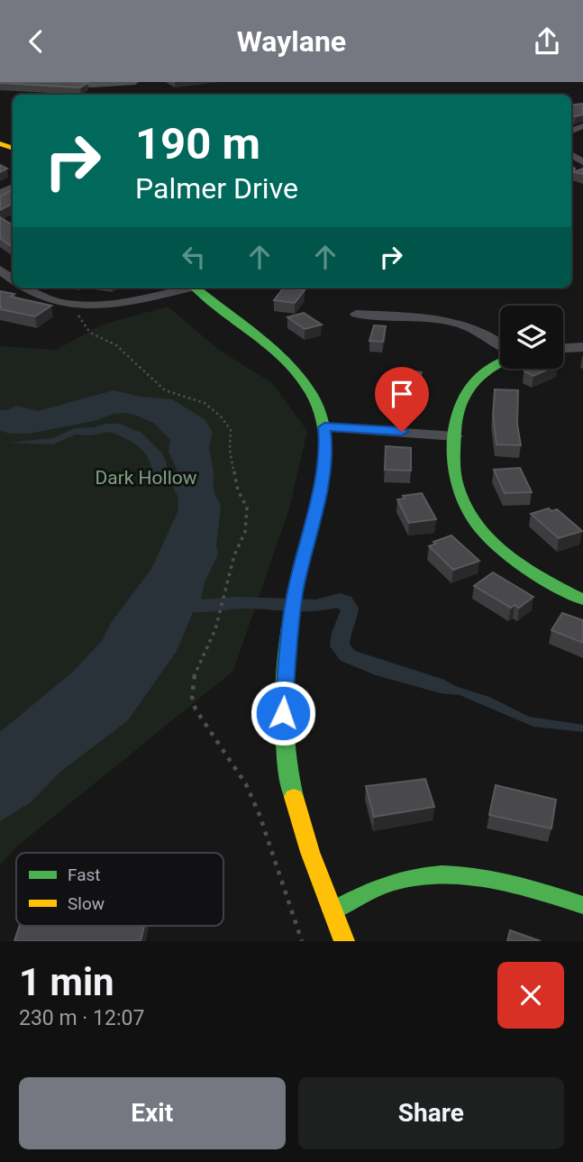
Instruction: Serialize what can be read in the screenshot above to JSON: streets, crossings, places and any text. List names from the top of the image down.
{
  "parks": ["Dark Hollow"],
  "legend": ["Fast", "Slow"],
  "page": {
    "header": "Waylane",
    "turn": ["190 m", "Palmer Drive"],
    "heading": ["1 min", "230 m · 12:07"],
    "buttons": ["Exit", "Share"]
  }
}
